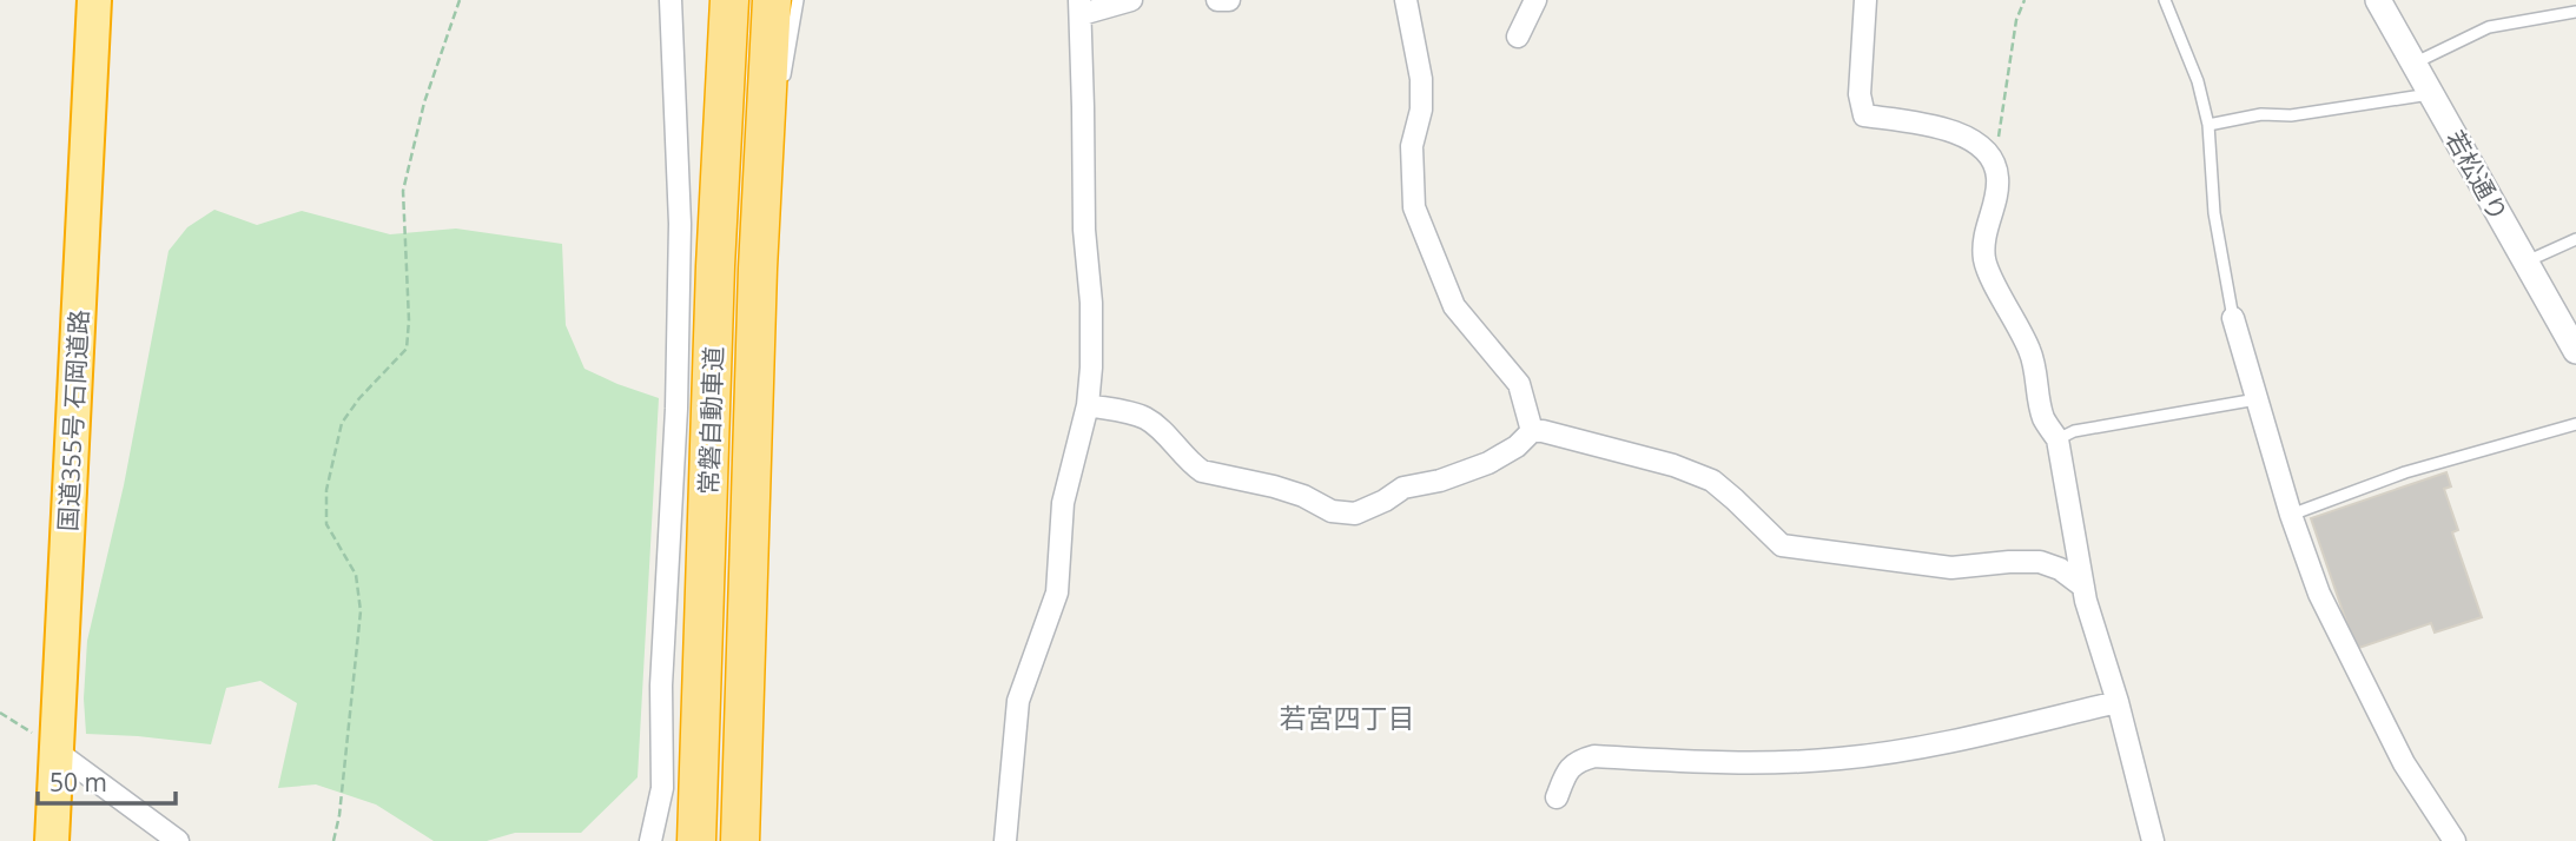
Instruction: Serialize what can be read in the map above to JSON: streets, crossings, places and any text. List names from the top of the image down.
{
  "streets": {
    "highway": ["国道355号 石岡道路", "常磐自動車道"],
    "street": ["若松通り"]
  },
  "districts": ["若宮四丁目"],
  "scale_bar": "50 m"
}
